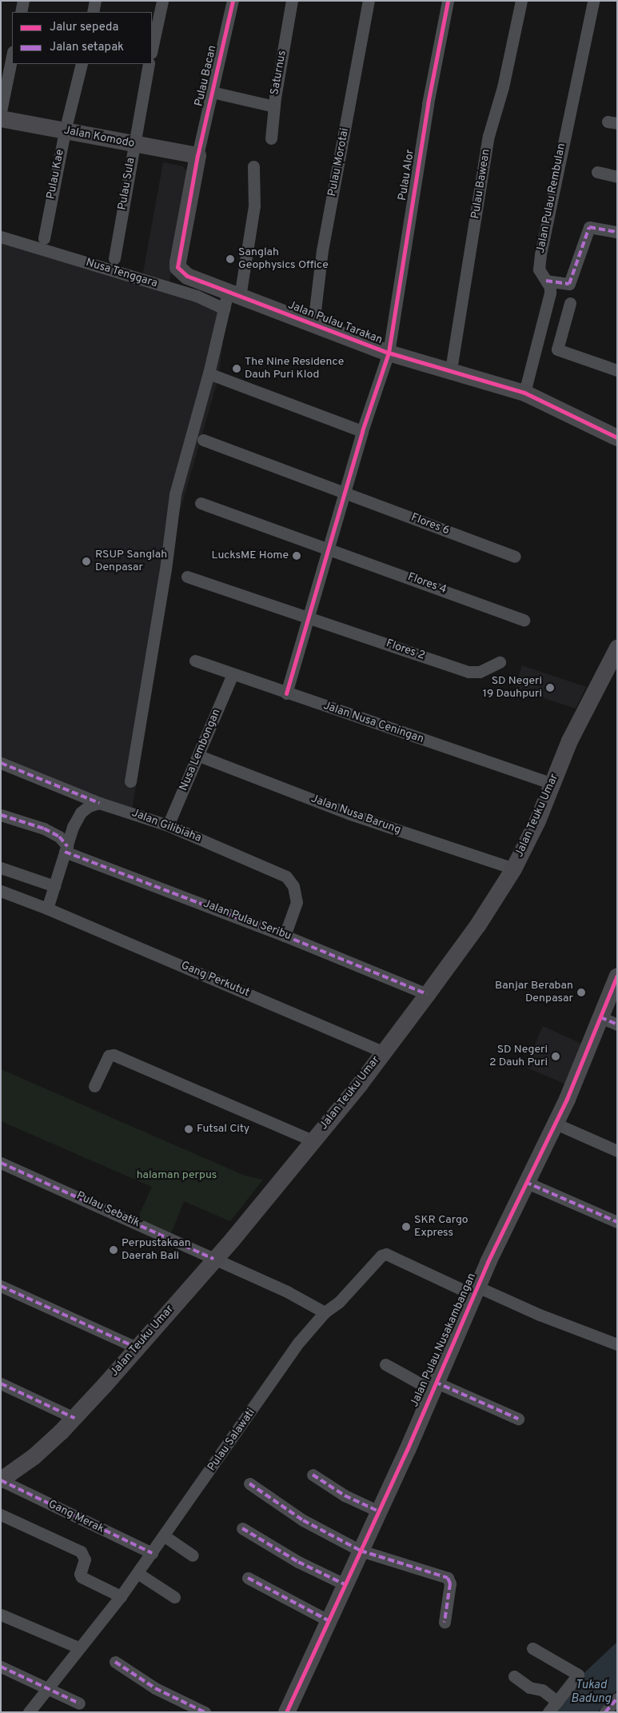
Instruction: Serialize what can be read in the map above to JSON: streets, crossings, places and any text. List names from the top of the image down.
{
  "streets": {
    "street": [
      "Saturnus",
      "Pulau Bacan",
      "Jalan Komodo",
      "Pulau Morotai",
      "Pulau Kae",
      "Pulau Alor",
      "Pulau Sula",
      "Pulau Bawean",
      "Jalan Pulau Rembulan",
      "Nusa Tenggara",
      "Jalan Pulau Tarakan",
      "Flores 6",
      "Flores 4",
      "Flores 2",
      "Jalan Nusa Ceningan",
      "Nusa Lembongan",
      "Jalan Nusa Barung",
      "Jalan Teuku Umar",
      "Jalan Gilibiaha",
      "Jalan Pulau Seribu",
      "Gang Perkutut",
      "Pulau Sebatik",
      "Jalan Pulau Nusakambangan",
      "Pulau Salawati",
      "Gang Merak"
    ]
  },
  "crossings": [
    ["Saturnus", "Pulau Bacan"],
    ["Pulau Bacan", "Jalan Komodo"],
    ["Pulau Bacan", "Jalan Pulau Tarakan"],
    ["Jalan Komodo", "Pulau Kae"],
    ["Jalan Komodo", "Pulau Sula"],
    ["Jalan Komodo", "Jalan Pulau Tarakan"],
    ["Pulau Morotai", "Jalan Pulau Tarakan"],
    ["Pulau Alor", "Jalan Pulau Tarakan"],
    ["Pulau Alor", "Flores 6"],
    ["Pulau Alor", "Flores 4"],
    ["Pulau Alor", "Flores 2"],
    ["Pulau Alor", "Jalan Nusa Ceningan"],
    ["Pulau Bawean", "Jalan Pulau Tarakan"],
    ["Jalan Pulau Rembulan", "Jalan Pulau Tarakan"],
    ["Nusa Tenggara", "Jalan Pulau Tarakan"],
    ["Jalan Nusa Ceningan", "Nusa Lembongan"],
    ["Jalan Nusa Ceningan", "Jalan Teuku Umar"],
    ["Nusa Lembongan", "Jalan Nusa Barung"],
    ["Nusa Lembongan", "Jalan Gilibiaha"],
    ["Jalan Nusa Barung", "Jalan Teuku Umar"],
    ["Jalan Teuku Umar", "Jalan Pulau Seribu"],
    ["Jalan Teuku Umar", "Gang Perkutut"],
    ["Jalan Teuku Umar", "Pulau Sebatik"],
    ["Jalan Teuku Umar", "Gang Merak"],
    ["Jalan Gilibiaha", "Jalan Pulau Seribu"],
    ["Pulau Sebatik", "Pulau Salawati"],
    ["Jalan Pulau Nusakambangan", "Pulau Salawati"],
    ["Pulau Salawati", "Gang Merak"]
  ],
  "water": ["Tukad Badung"],
  "parks": ["halaman perpus"],
  "places": [
    "Sanglah Geophysics Office",
    "The Nine Residence Dauh Puri Klod",
    "LucksME Home",
    "RSUP Sanglah Denpasar",
    "SD Negeri 19 Dauhpuri",
    "Banjar Beraban Denpasar",
    "SD Negeri 2 Dauh Puri",
    "Futsal City",
    "SKR Cargo Express",
    "Perpustakaan Daerah Bali"
  ],
  "legend": ["Jalur sepeda", "Jalan setapak"]
}
